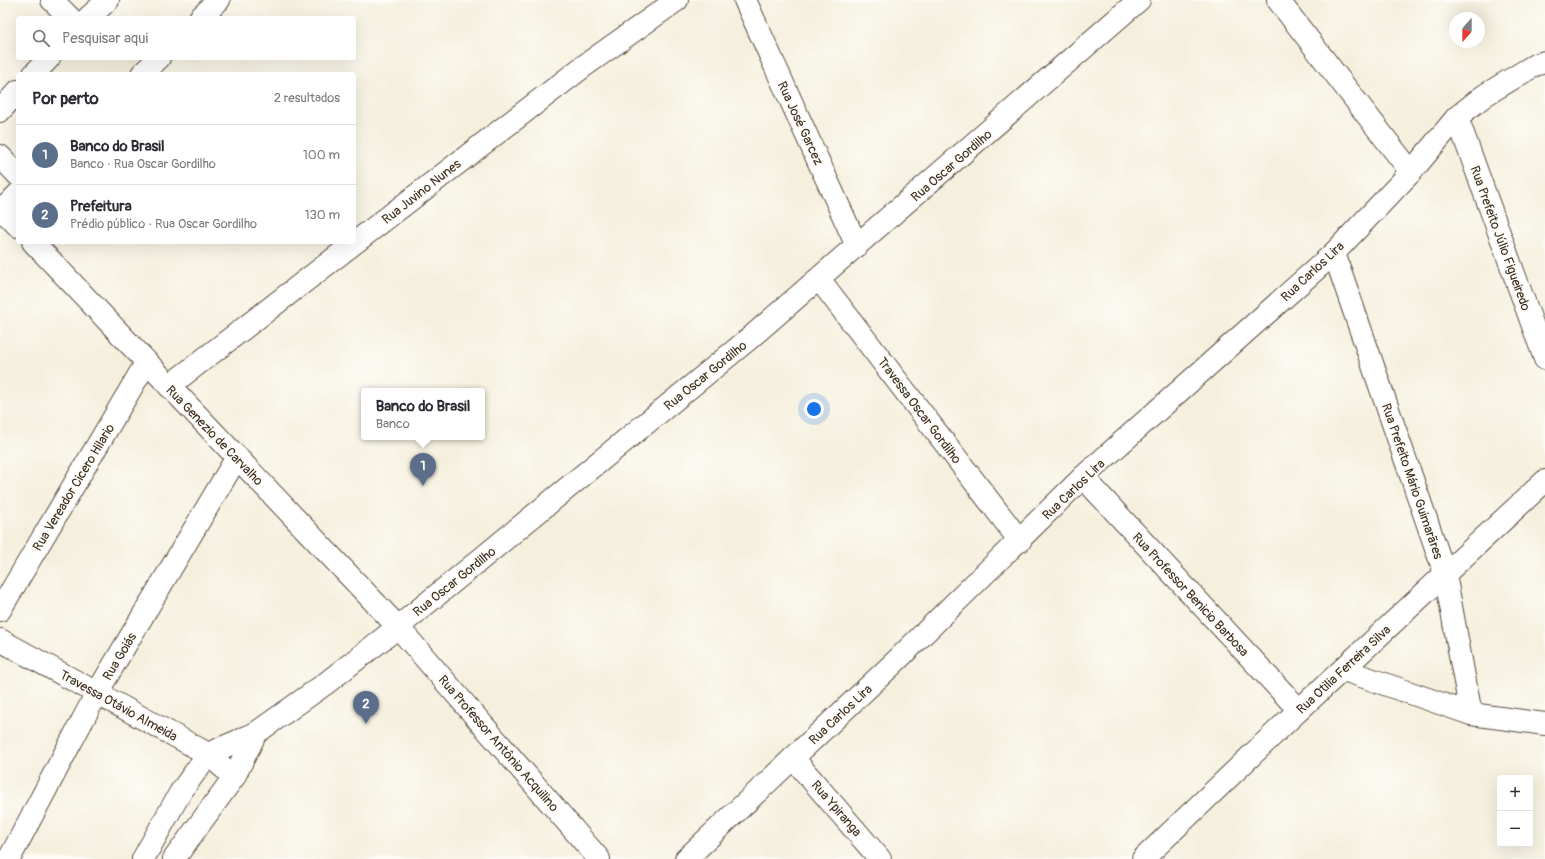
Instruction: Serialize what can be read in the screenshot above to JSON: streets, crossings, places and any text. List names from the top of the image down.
{
  "streets": {
    "street": [
      "Rua José Garcez",
      "Rua Oscar Gordilho",
      "Rua Juvino Nunes",
      "Rua Prefeito Júlio Figueiredo",
      "Rua Carlos Lira",
      "Travessa Oscar Gordilho",
      "Rua Genezio de Carvalho",
      "Rua Prefeito Mário Guimarãres",
      "Rua Vereador Cicero Hilario",
      "Rua Professor Benicio Barbosa",
      "Rua Goiás",
      "Rua Otilia Ferreira Silva",
      "Travessa Otávio Almeida",
      "Rua Professor Antônio Acquilino",
      "Rua Ypiranga"
    ]
  },
  "crossings": [
    ["Rua José Garcez", "Rua Oscar Gordilho"],
    ["Rua Oscar Gordilho", "Travessa Oscar Gordilho"],
    ["Rua Oscar Gordilho", "Rua Genezio de Carvalho"],
    ["Rua Oscar Gordilho", "Travessa Otávio Almeida"],
    ["Rua Oscar Gordilho", "Rua Professor Antônio Acquilino"],
    ["Rua Juvino Nunes", "Rua Genezio de Carvalho"],
    ["Rua Prefeito Júlio Figueiredo", "Rua Carlos Lira"],
    ["Rua Carlos Lira", "Travessa Oscar Gordilho"],
    ["Rua Carlos Lira", "Rua Prefeito Mário Guimarãres"],
    ["Rua Carlos Lira", "Rua Professor Benicio Barbosa"],
    ["Rua Carlos Lira", "Rua Ypiranga"],
    ["Rua Genezio de Carvalho", "Rua Vereador Cicero Hilario"],
    ["Rua Genezio de Carvalho", "Rua Goiás"],
    ["Rua Genezio de Carvalho", "Rua Professor Antônio Acquilino"],
    ["Rua Prefeito Mário Guimarãres", "Rua Otilia Ferreira Silva"],
    ["Rua Professor Benicio Barbosa", "Rua Otilia Ferreira Silva"],
    ["Rua Goiás", "Travessa Otávio Almeida"]
  ],
  "north": "bottom",
  "page": {
    "search": "Pesquisar aqui",
    "heading": ["Por perto", "2 resultados"],
    "list": [
      {
        "mark": "1",
        "name": "Banco do Brasil",
        "note": "Banco · Rua Oscar Gordilho",
        "value": "100 m"
      },
      {
        "mark": "2",
        "name": "Prefeitura",
        "note": "Prédio público · Rua Oscar Gordilho",
        "value": "130 m"
      }
    ],
    "popup": ["Banco do Brasil", "Banco"],
    "pins": ["1", "2"],
    "map_buttons": ["+", "−"]
  }
}
